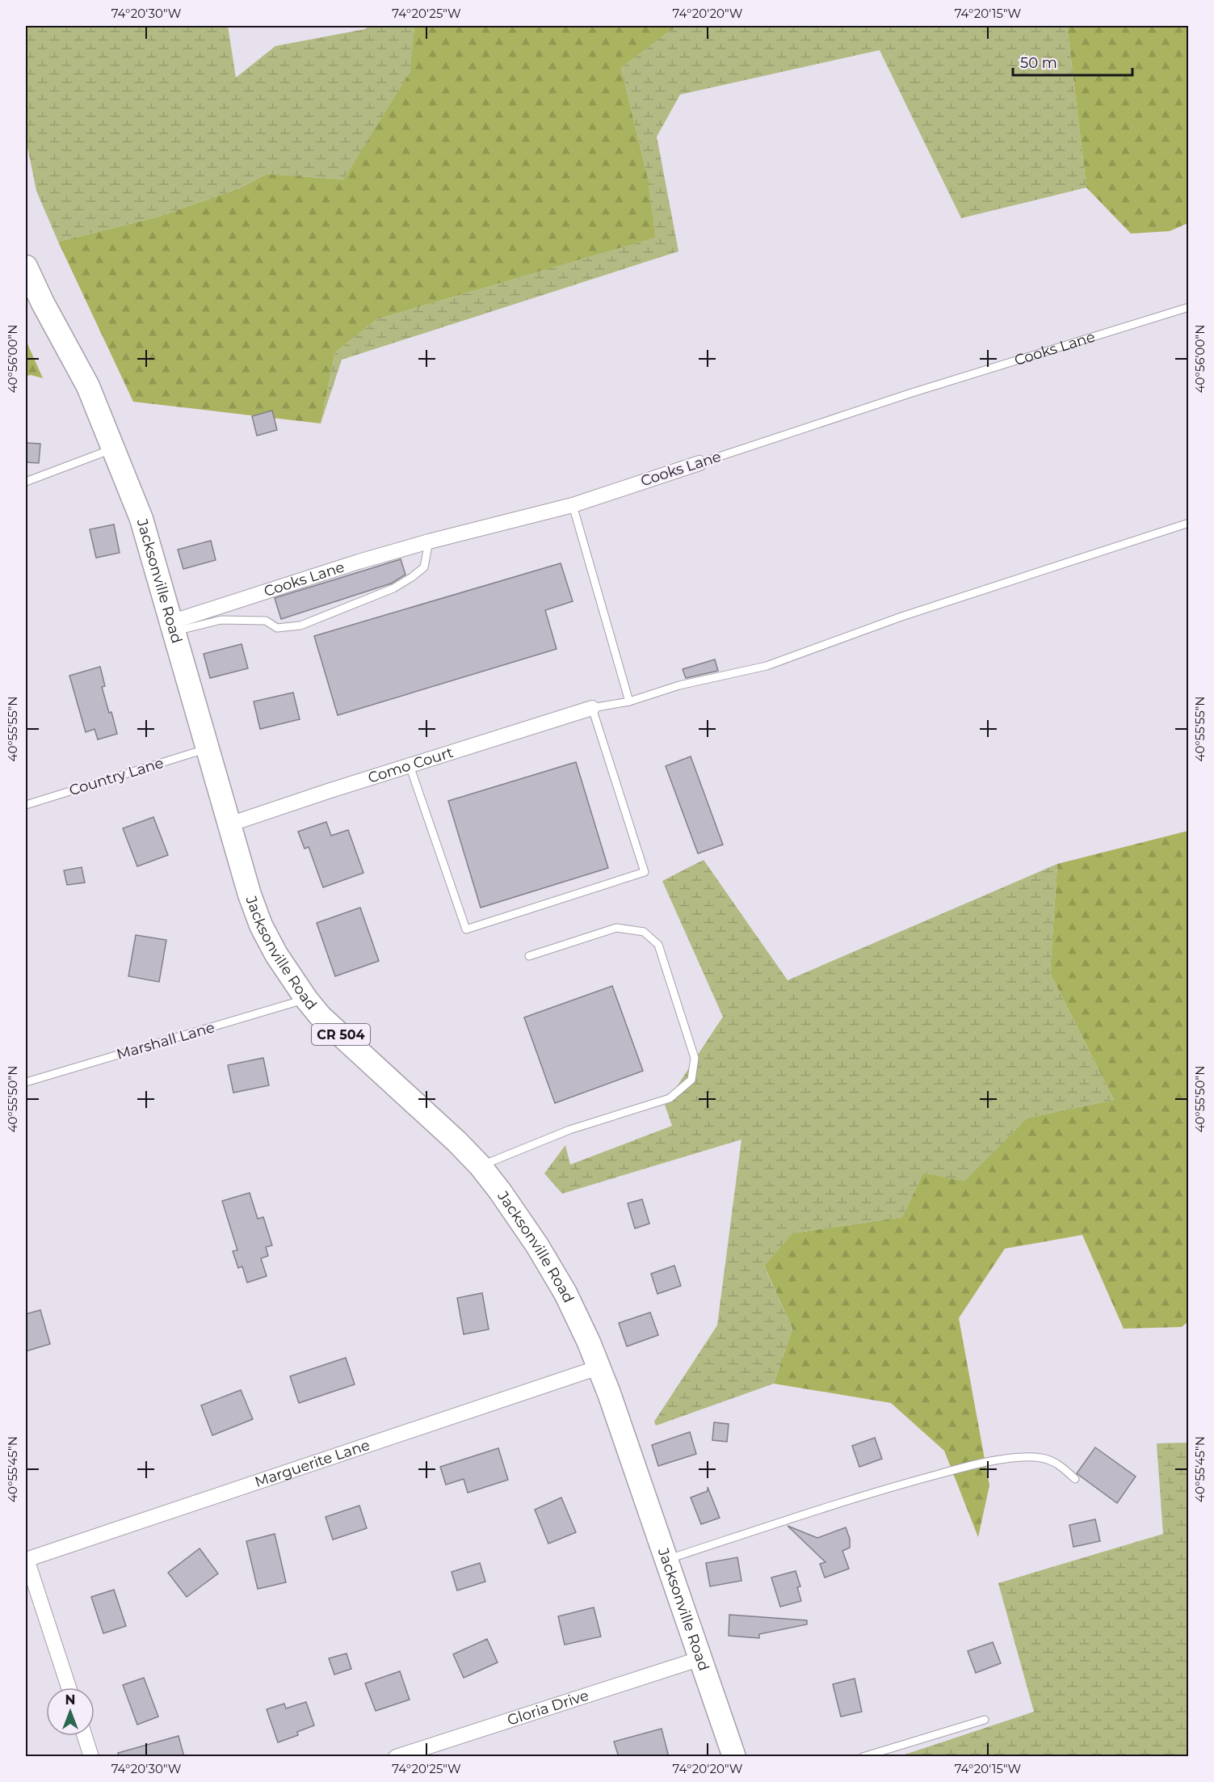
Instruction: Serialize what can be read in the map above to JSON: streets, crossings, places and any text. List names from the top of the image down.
{
  "streets": {
    "main road": ["Jacksonville Road", "CR 504"],
    "street": [
      "Cooks Lane",
      "Como Court",
      "Marguerite Lane",
      "Gloria Drive"
    ],
    "lane": ["Country Lane", "Marshall Lane"]
  },
  "crossings": [
    ["Cooks Lane", "Jacksonville Road"],
    ["Jacksonville Road", "Como Court"],
    ["Jacksonville Road", "Country Lane"],
    ["Jacksonville Road", "Marshall Lane"],
    ["Jacksonville Road", "Marguerite Lane"],
    ["Jacksonville Road", "Gloria Drive"]
  ],
  "scale_bar": "50 m",
  "north": "top",
  "coordinates": [
    "74°20'30\"W",
    "74°20'25\"W",
    "74°20'20\"W",
    "74°20'15\"W",
    "40°56'00\"N",
    "40°55'55\"N",
    "40°55'50\"N",
    "40°55'45\"N"
  ]
}
